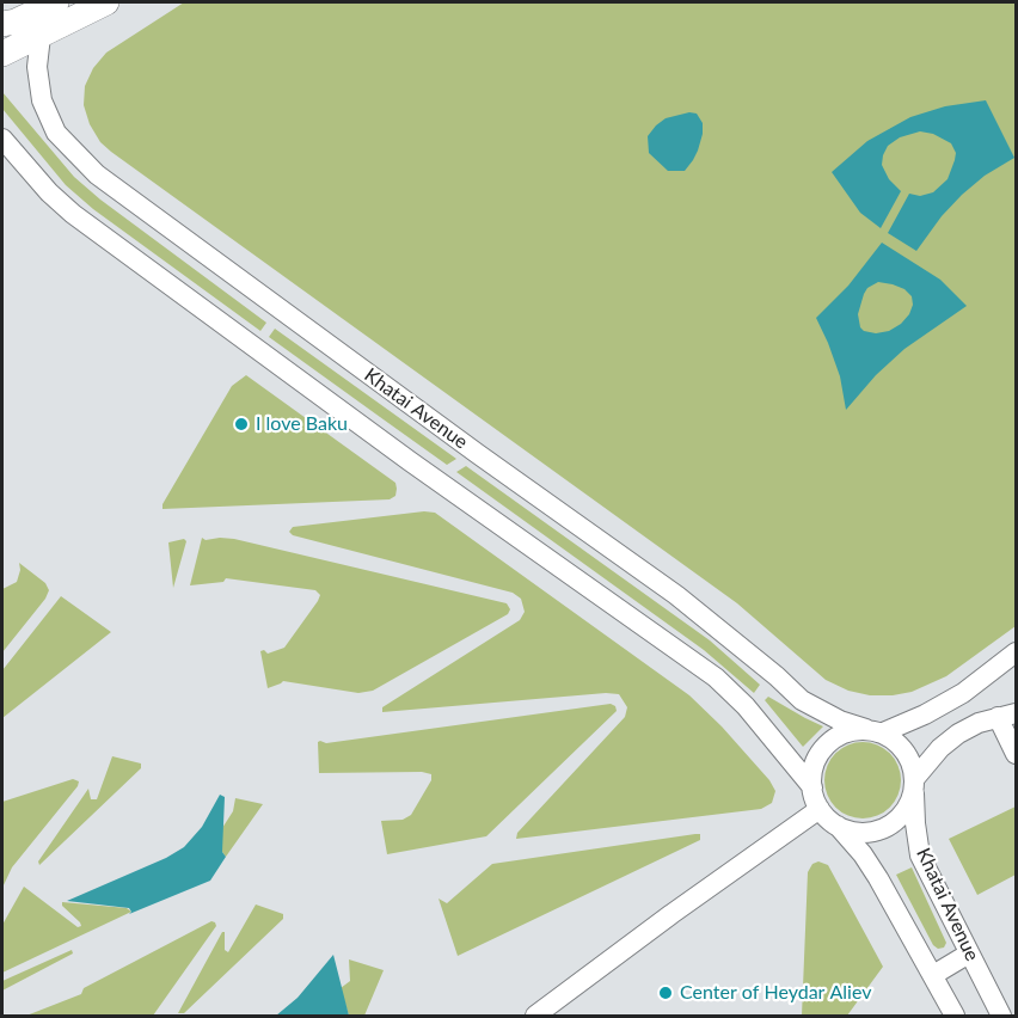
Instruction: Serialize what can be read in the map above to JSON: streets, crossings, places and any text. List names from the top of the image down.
{
  "streets": {
    "street": ["Khatai Avenue"]
  },
  "places": ["I love Baku", "Center of Heydar Aliev"]
}
